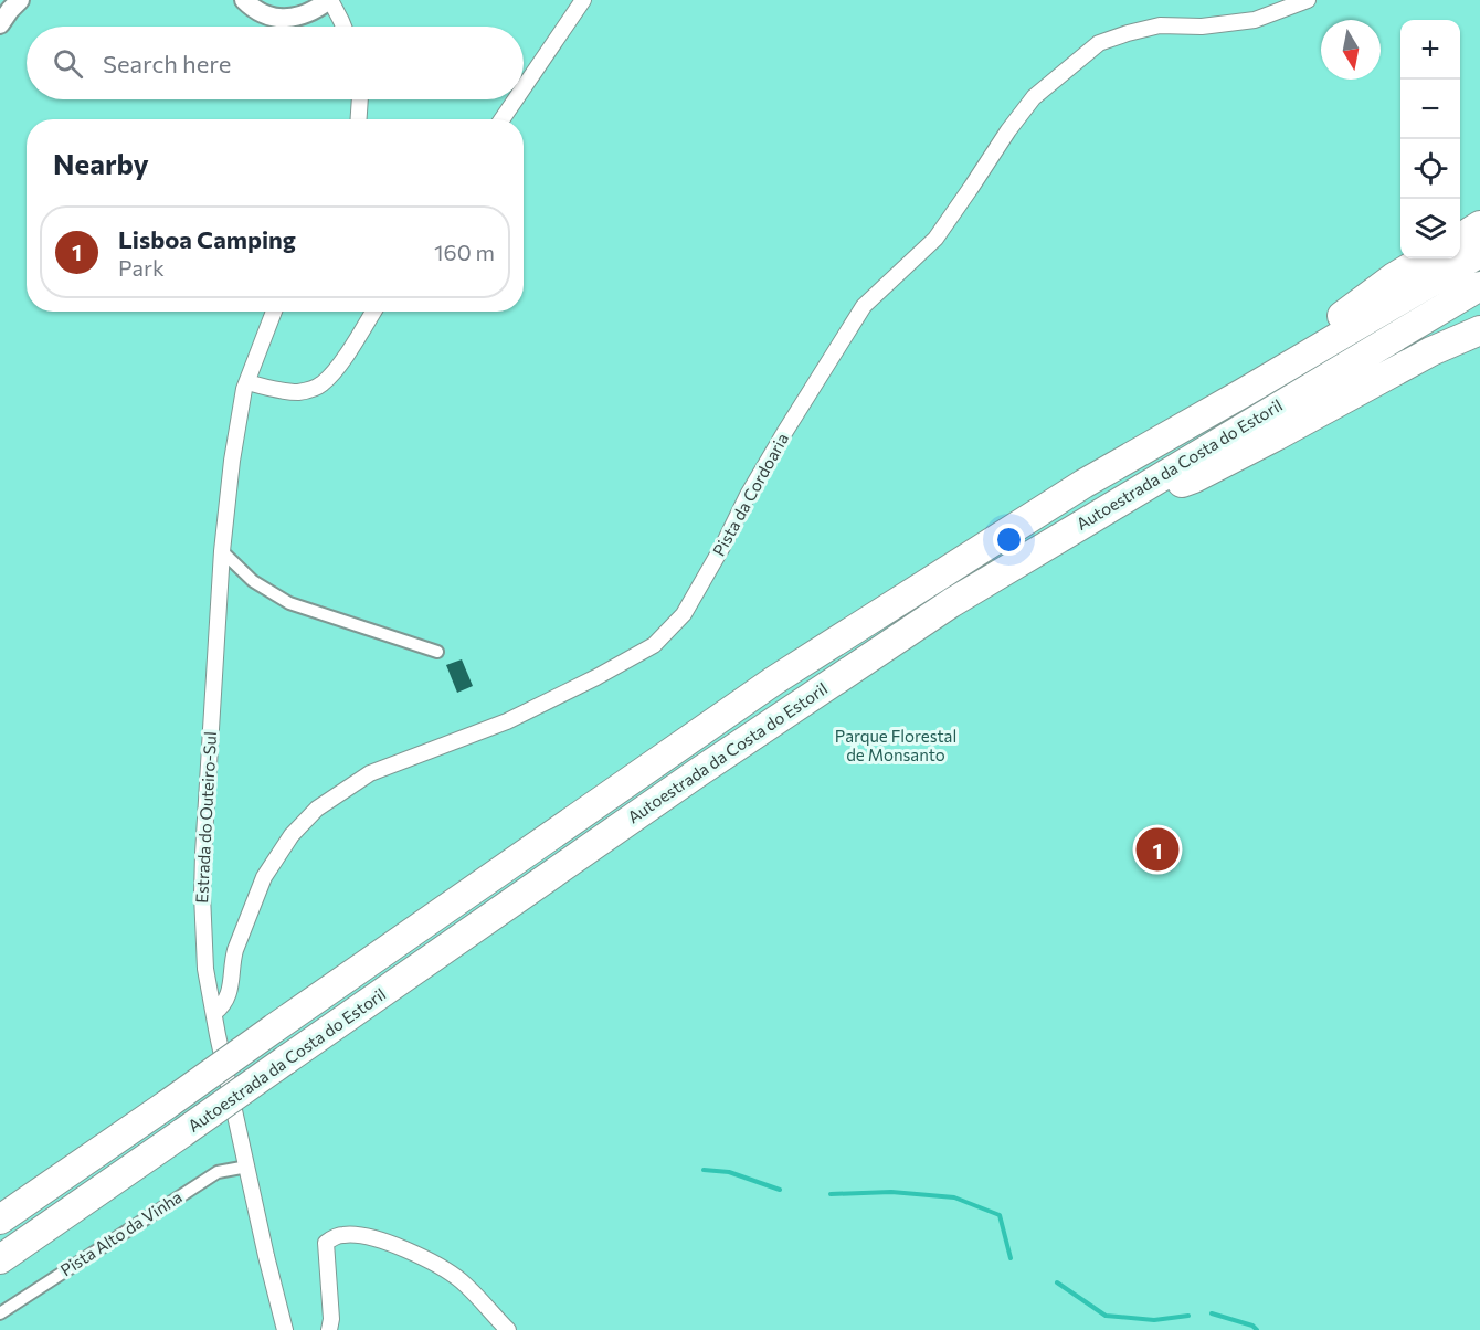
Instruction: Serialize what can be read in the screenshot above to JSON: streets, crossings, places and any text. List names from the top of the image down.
{
  "streets": {
    "highway": ["Autoestrada da Costa do Estoril"],
    "street": ["Pista da Cordoaria", "Estrada do Outeiro-Sul", "Pista Alto da Vinha"]
  },
  "crossings": [
    ["Pista da Cordoaria", "Estrada do Outeiro-Sul"],
    ["Estrada do Outeiro-Sul", "Pista Alto da Vinha"]
  ],
  "parks": ["Parque Florestal de Monsanto"],
  "north": "bottom",
  "page": {
    "map_buttons": ["+", "−"],
    "search": "Search here",
    "heading": "Nearby",
    "list": [
      {
        "mark": "1",
        "name": "Lisboa Camping",
        "note": "Park",
        "value": "160 m"
      }
    ],
    "pins": "1"
  }
}
